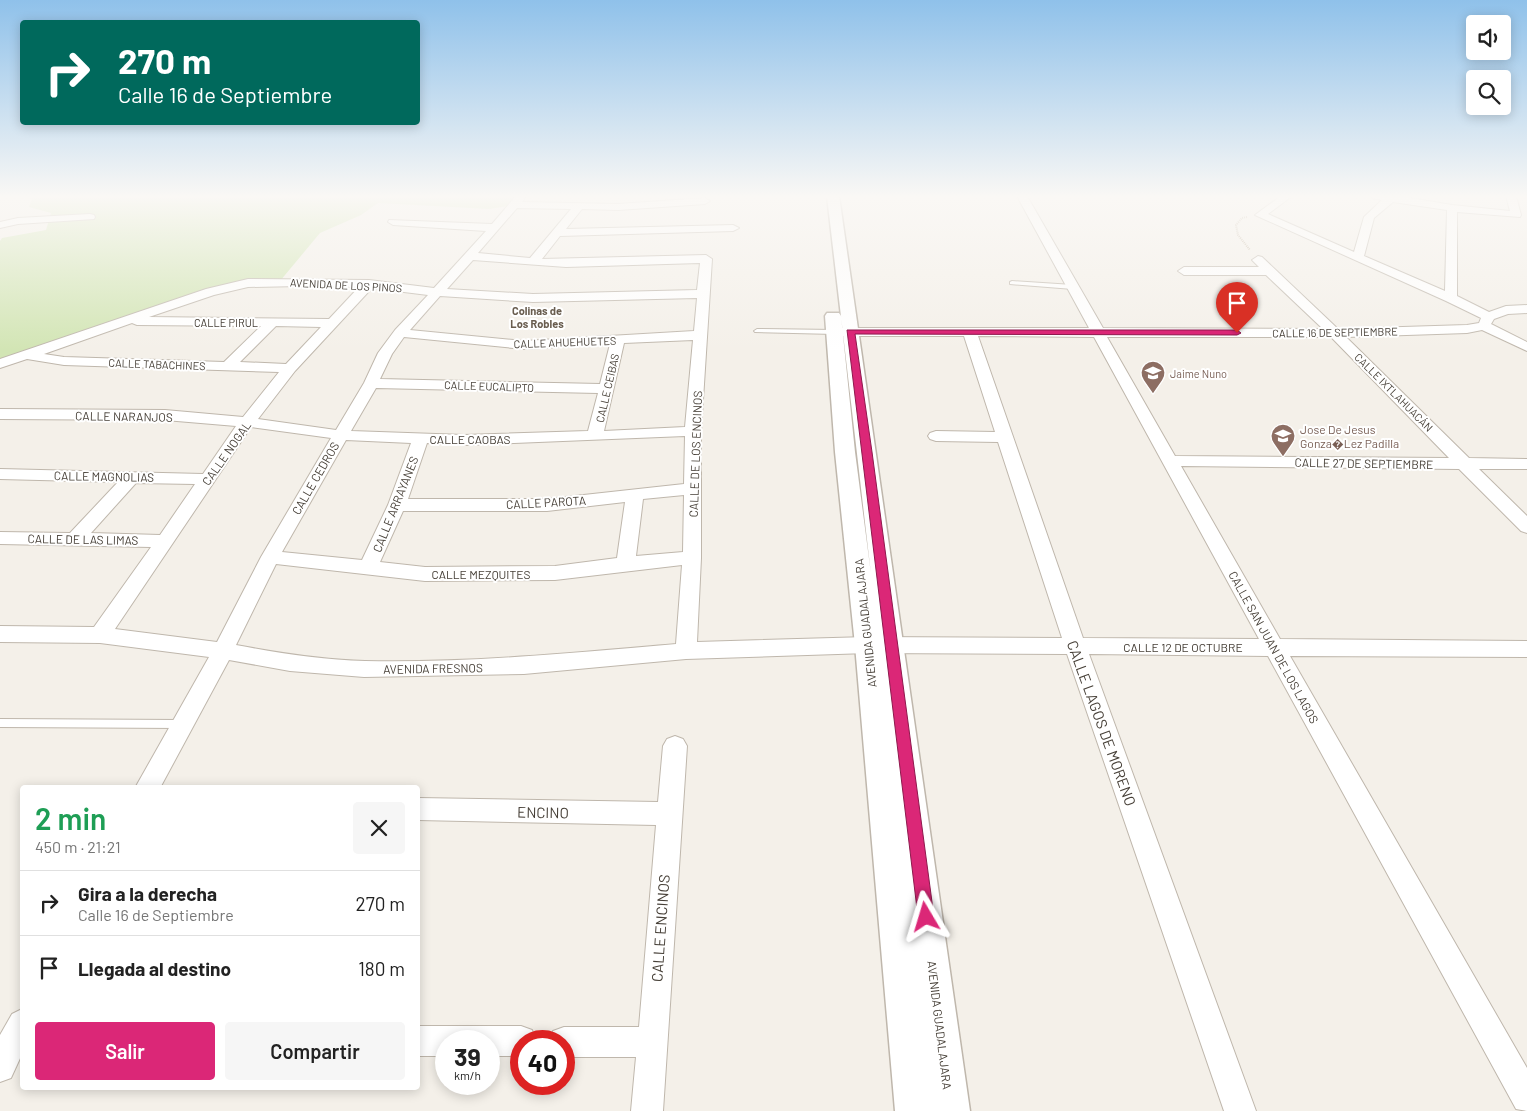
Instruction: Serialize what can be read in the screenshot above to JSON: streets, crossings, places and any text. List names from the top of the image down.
{
  "streets": {
    "street": [
      "AVENIDA DE LOS PINOS",
      "CALLE PIRUL",
      "CALLE 16 DE SEPTIEMBRE",
      "CALLE AHUEHUETES",
      "CALLE TABACHINES",
      "CALLE EUCALIPTO",
      "CALLE CEIBAS",
      "CALLE IXTLAHUACÁN",
      "CALLE NARANJOS",
      "CALLE CAOBAS",
      "CALLE NOGAL",
      "CALLE DE LOS ENCINOS",
      "CALLE 27 DE SEPTIEMBRE",
      "CALLE MAGNOLIAS",
      "CALLE CEDROS",
      "CALLE PAROTA",
      "CALLE ARRAYANES",
      "CALLE DE LAS LIMAS",
      "CALLE MEZQUITES",
      "AVENIDA GUADALAJARA",
      "CALLE 12 DE OCTUBRE",
      "CALLE SAN JUAN DE LOS LAGOS",
      "AVENIDA FRESNOS",
      "CALLE LAGOS DE MORENO",
      "ENCINO",
      "CALLE ENCINOS"
    ]
  },
  "crossings": [
    ["AVENIDA DE LOS PINOS", "CALLE PIRUL"],
    ["AVENIDA DE LOS PINOS", "CALLE TABACHINES"],
    ["AVENIDA DE LOS PINOS", "CALLE NOGAL"],
    ["AVENIDA DE LOS PINOS", "CALLE DE LOS ENCINOS"],
    ["AVENIDA DE LOS PINOS", "CALLE CEDROS"],
    ["CALLE PIRUL", "CALLE NOGAL"],
    ["CALLE 16 DE SEPTIEMBRE", "CALLE IXTLAHUACÁN"],
    ["CALLE 16 DE SEPTIEMBRE", "AVENIDA GUADALAJARA"],
    ["CALLE 16 DE SEPTIEMBRE", "CALLE SAN JUAN DE LOS LAGOS"],
    ["CALLE 16 DE SEPTIEMBRE", "CALLE LAGOS DE MORENO"],
    ["CALLE AHUEHUETES", "CALLE CEIBAS"],
    ["CALLE AHUEHUETES", "CALLE DE LOS ENCINOS"],
    ["CALLE AHUEHUETES", "CALLE CEDROS"],
    ["CALLE TABACHINES", "CALLE NOGAL"],
    ["CALLE EUCALIPTO", "CALLE CEIBAS"],
    ["CALLE EUCALIPTO", "CALLE CEDROS"],
    ["CALLE CEIBAS", "CALLE CAOBAS"],
    ["CALLE IXTLAHUACÁN", "CALLE 27 DE SEPTIEMBRE"],
    ["CALLE NARANJOS", "CALLE CAOBAS"],
    ["CALLE NARANJOS", "CALLE NOGAL"],
    ["CALLE CAOBAS", "CALLE NOGAL"],
    ["CALLE CAOBAS", "CALLE DE LOS ENCINOS"],
    ["CALLE CAOBAS", "CALLE CEDROS"],
    ["CALLE CAOBAS", "CALLE ARRAYANES"],
    ["CALLE NOGAL", "CALLE MAGNOLIAS"],
    ["CALLE NOGAL", "CALLE DE LAS LIMAS"],
    ["CALLE NOGAL", "AVENIDA FRESNOS"],
    ["CALLE DE LOS ENCINOS", "CALLE PAROTA"],
    ["CALLE DE LOS ENCINOS", "CALLE MEZQUITES"],
    ["CALLE DE LOS ENCINOS", "AVENIDA FRESNOS"],
    ["CALLE 27 DE SEPTIEMBRE", "CALLE SAN JUAN DE LOS LAGOS"],
    ["CALLE CEDROS", "CALLE MEZQUITES"],
    ["CALLE CEDROS", "AVENIDA FRESNOS"],
    ["CALLE PAROTA", "CALLE ARRAYANES"],
    ["CALLE ARRAYANES", "CALLE MEZQUITES"],
    ["AVENIDA GUADALAJARA", "CALLE 12 DE OCTUBRE"],
    ["AVENIDA GUADALAJARA", "AVENIDA FRESNOS"],
    ["CALLE 12 DE OCTUBRE", "CALLE SAN JUAN DE LOS LAGOS"],
    ["CALLE 12 DE OCTUBRE", "AVENIDA FRESNOS"],
    ["CALLE 12 DE OCTUBRE", "CALLE LAGOS DE MORENO"],
    ["ENCINO", "CALLE ENCINOS"]
  ],
  "districts": ["Colinas de Los Robles"],
  "places": {
    "school or university": ["Jaime Nuno", "Jose De Jesus Gonza�Lez Padilla"]
  },
  "page": {
    "turn": ["270 m", "Calle 16 de Septiembre"],
    "heading": ["2 min", "450 m · 21:21"],
    "list": [
      {
        "name": "Gira a la derecha",
        "note": "Calle 16 de Septiembre",
        "value": "270 m"
      },
      {
        "name": "Llegada al destino",
        "value": "180 m"
      }
    ],
    "buttons": ["Salir", "Compartir"],
    "speed": "39 km/h",
    "limit": "40"
  }
}
